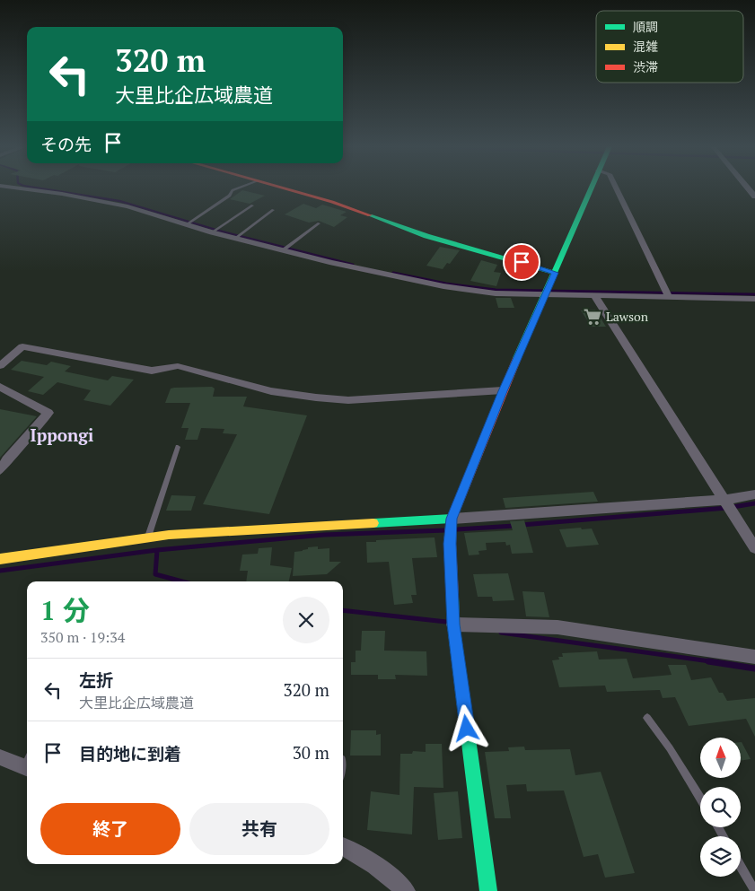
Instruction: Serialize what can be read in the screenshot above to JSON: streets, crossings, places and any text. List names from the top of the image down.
{
  "districts": ["Ippongi"],
  "places": {
    "supermarket": ["Lawson"]
  },
  "legend": ["順調", "混雑", "渋滞"],
  "north": "top",
  "page": {
    "turn": ["320 m", "大里比企広域農道"],
    "then": "その先",
    "heading": ["1 分", "350 m · 19:34"],
    "list": [
      {
        "name": "左折",
        "note": "大里比企広域農道",
        "value": "320 m"
      },
      {
        "name": "目的地に到着",
        "value": "30 m"
      }
    ],
    "buttons": ["終了", "共有"]
  }
}
